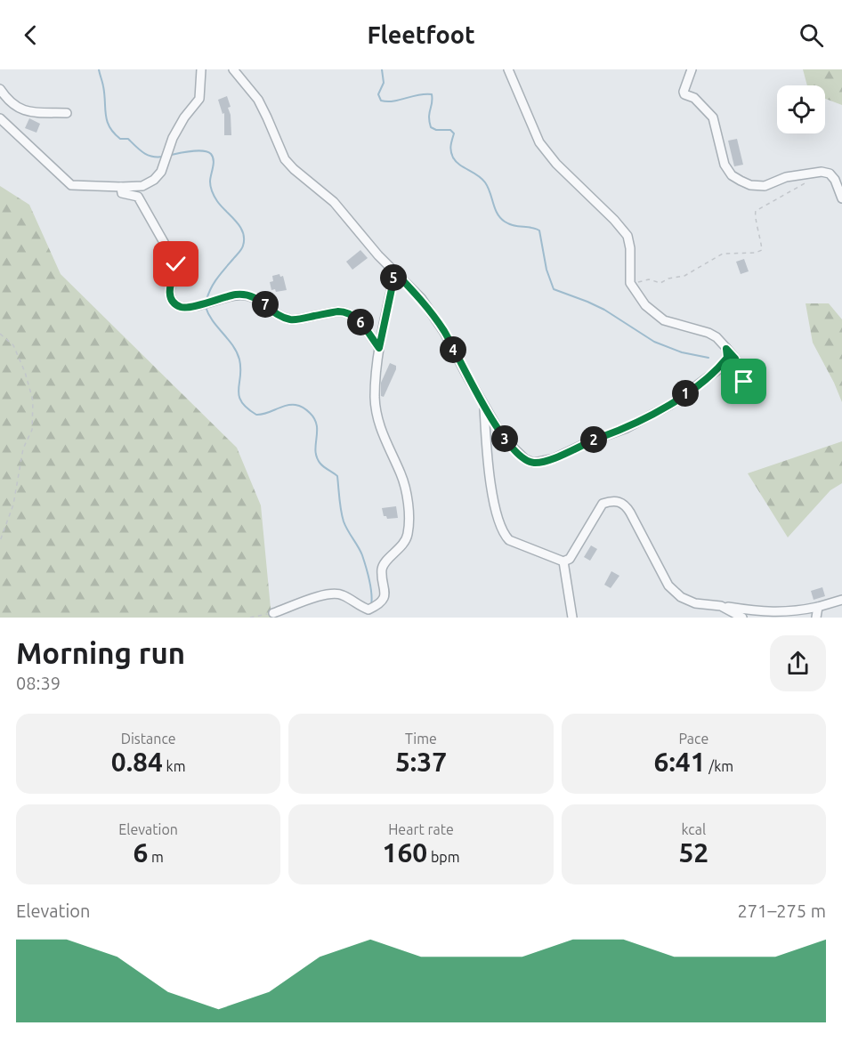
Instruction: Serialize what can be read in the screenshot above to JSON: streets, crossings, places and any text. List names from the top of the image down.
{
  "page": {
    "header": "Fleetfoot",
    "pins": [
      "5",
      "7",
      "6",
      "4",
      "1",
      "3",
      "2"
    ],
    "heading": ["Morning run", "08:39"],
    "stats": [
      ["Distance", "0.84 km"],
      ["Time", "5:37"],
      ["Pace", "6:41 /km"],
      ["Elevation", "6 m"],
      ["Heart rate", "160 bpm"],
      ["kcal", "52"]
    ],
    "chart": ["Elevation", "271–275 m"]
  }
}
